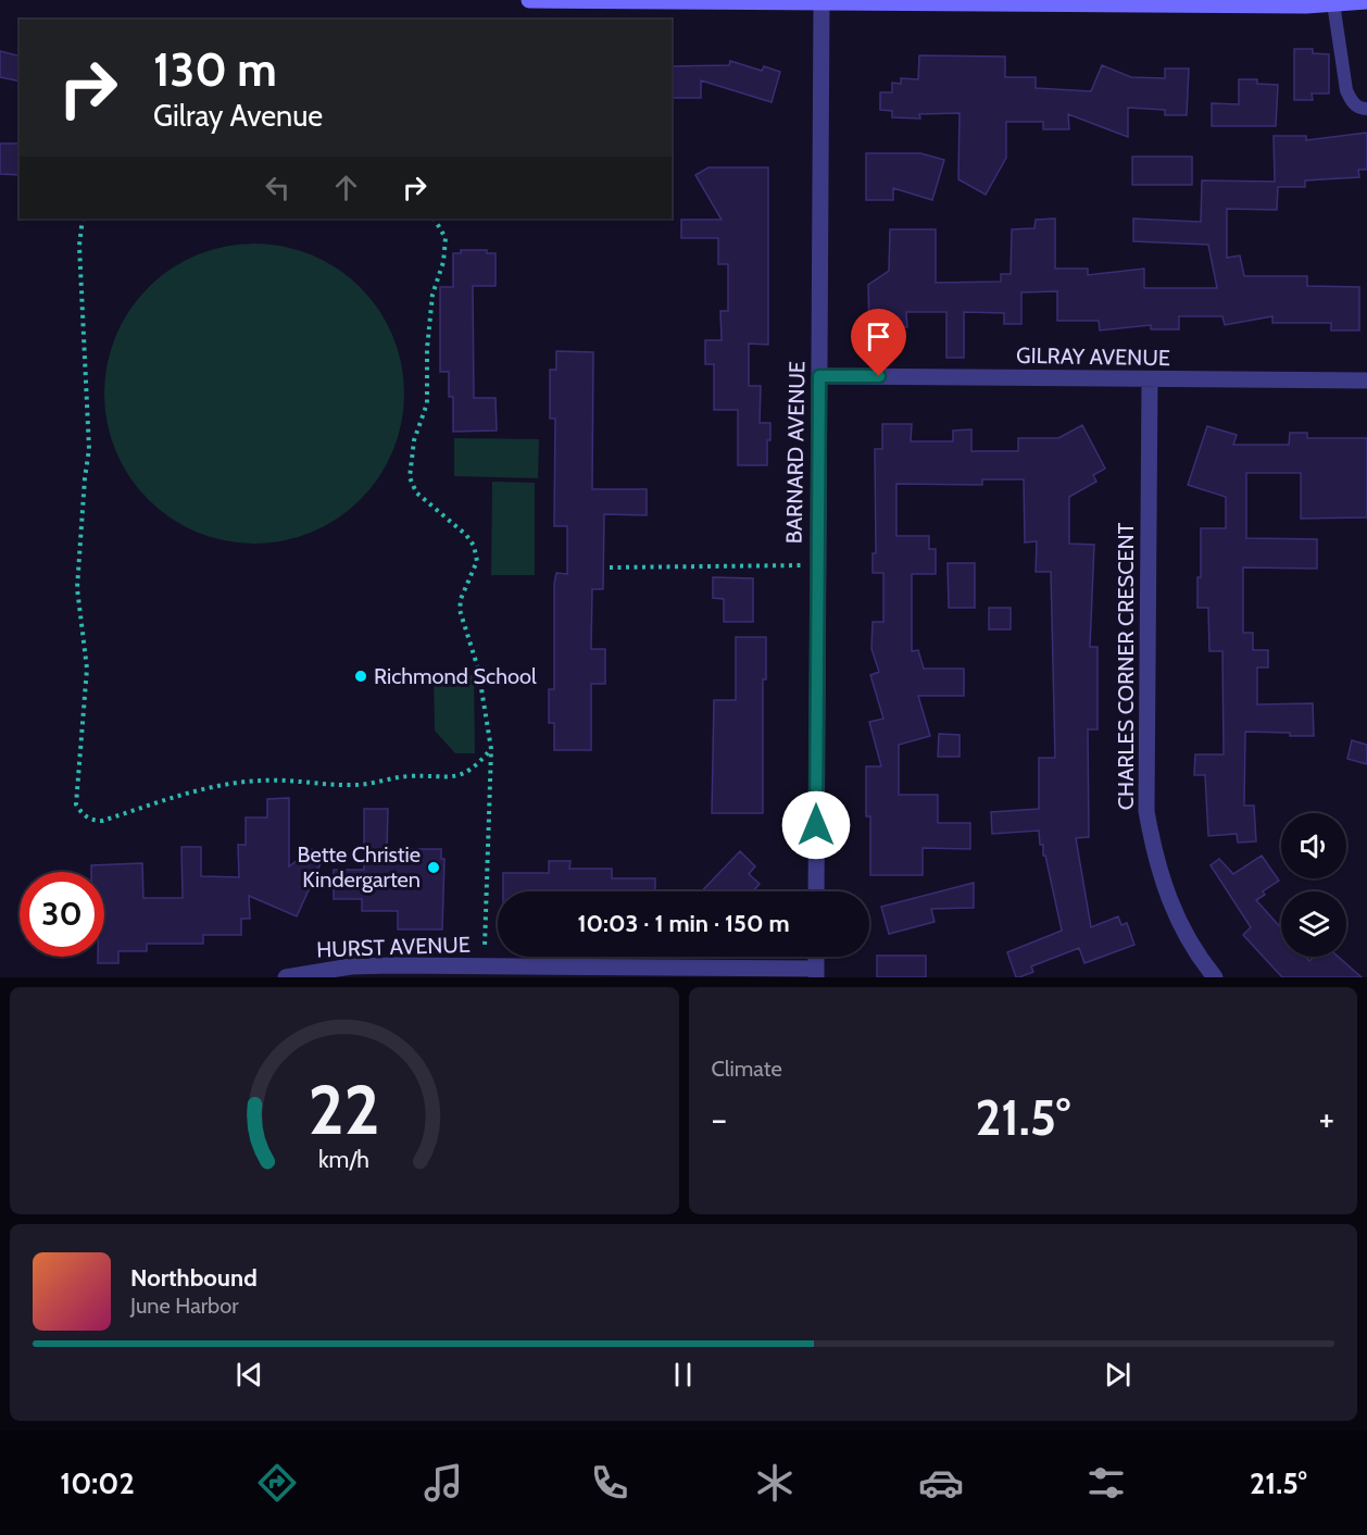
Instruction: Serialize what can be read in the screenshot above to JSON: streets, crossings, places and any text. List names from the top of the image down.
{
  "streets": {
    "street": [
      "GILRAY AVENUE",
      "BARNARD AVENUE",
      "CHARLES CORNER CRESCENT",
      "HURST AVENUE"
    ]
  },
  "crossings": [
    ["GILRAY AVENUE", "BARNARD AVENUE"],
    ["GILRAY AVENUE", "CHARLES CORNER CRESCENT"]
  ],
  "places": ["Richmond School", "Bette Christie Kindergarten"],
  "page": {
    "turn": ["130 m", "Gilray Avenue"],
    "limit": "30",
    "trip": "10:03 · 1 min · 150 m",
    "tile": "Climate",
    "heat": ["−", "21.5°", "+"],
    "song": ["Northbound", "June Harbor"],
    "tabs": ["10:02", "21.5°"],
    "gauge": ["22", "km/h"]
  }
}
